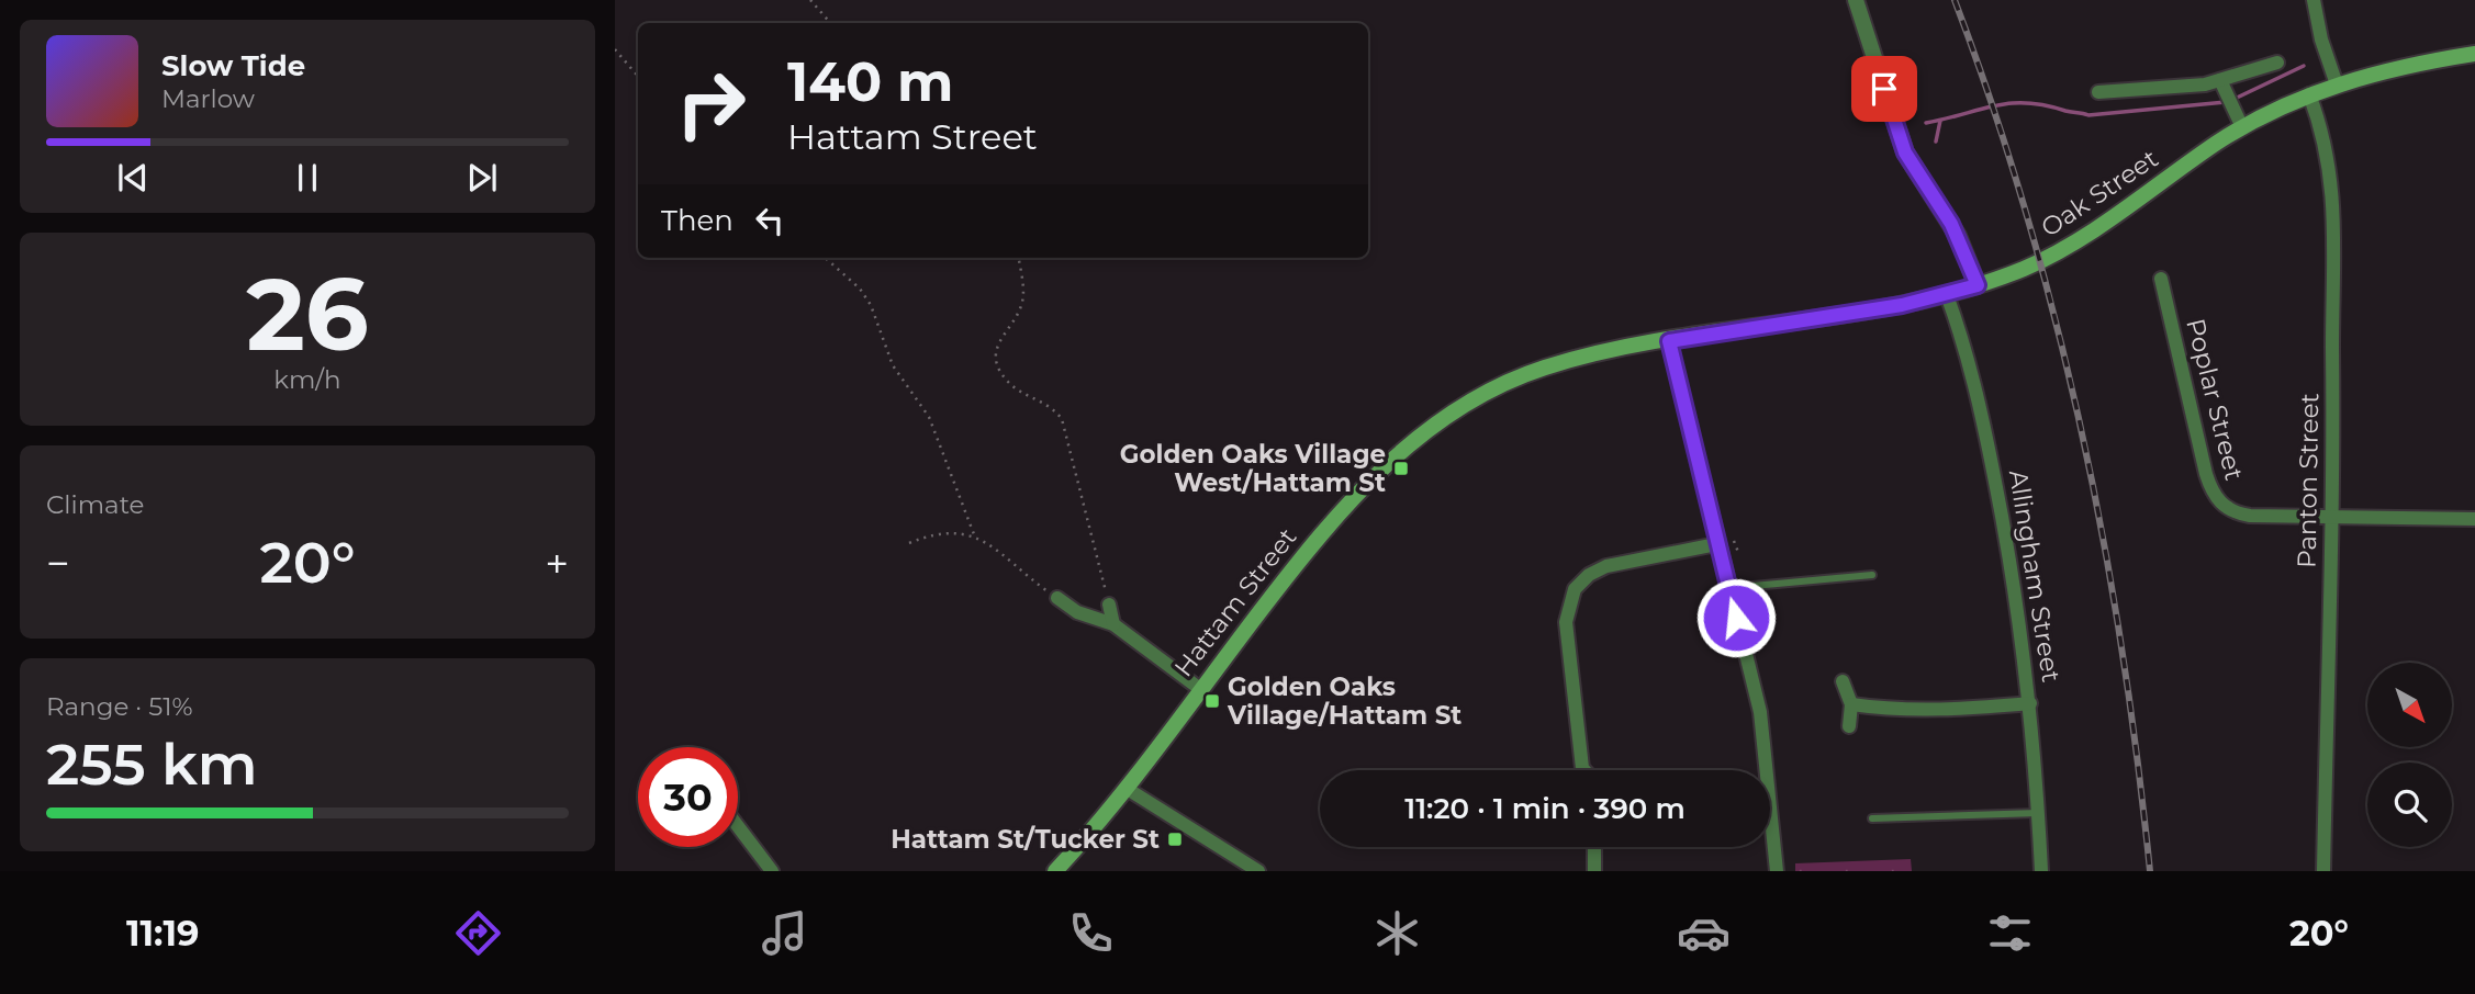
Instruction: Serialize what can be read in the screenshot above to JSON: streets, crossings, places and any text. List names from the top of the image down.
{
  "streets": {
    "main road": ["Oak Street", "Hattam Street"],
    "street": ["Poplar Street", "Panton Street", "Allingham Street"]
  },
  "crossings": [
    ["Oak Street", "Panton Street"],
    ["Oak Street", "Hattam Street"],
    ["Poplar Street", "Panton Street"],
    ["Allingham Street", "Hattam Street"]
  ],
  "places": {
    "transit": ["Golden Oaks Village West/Hattam St", "Golden Oaks Village/Hattam St", "Hattam St/Tucker St"]
  },
  "north": "bottom right",
  "page": {
    "turn": ["140 m", "Hattam Street"],
    "song": ["Slow Tide", "Marlow"],
    "then": "Then",
    "tile": [
      ["26", "km/h"],
      "Climate",
      ["Range · 51%", "255 km"]
    ],
    "heat": ["−", "20°", "+"],
    "limit": "30",
    "trip": "11:20 · 1 min · 390 m",
    "tabs": ["11:19", "20°"]
  }
}
